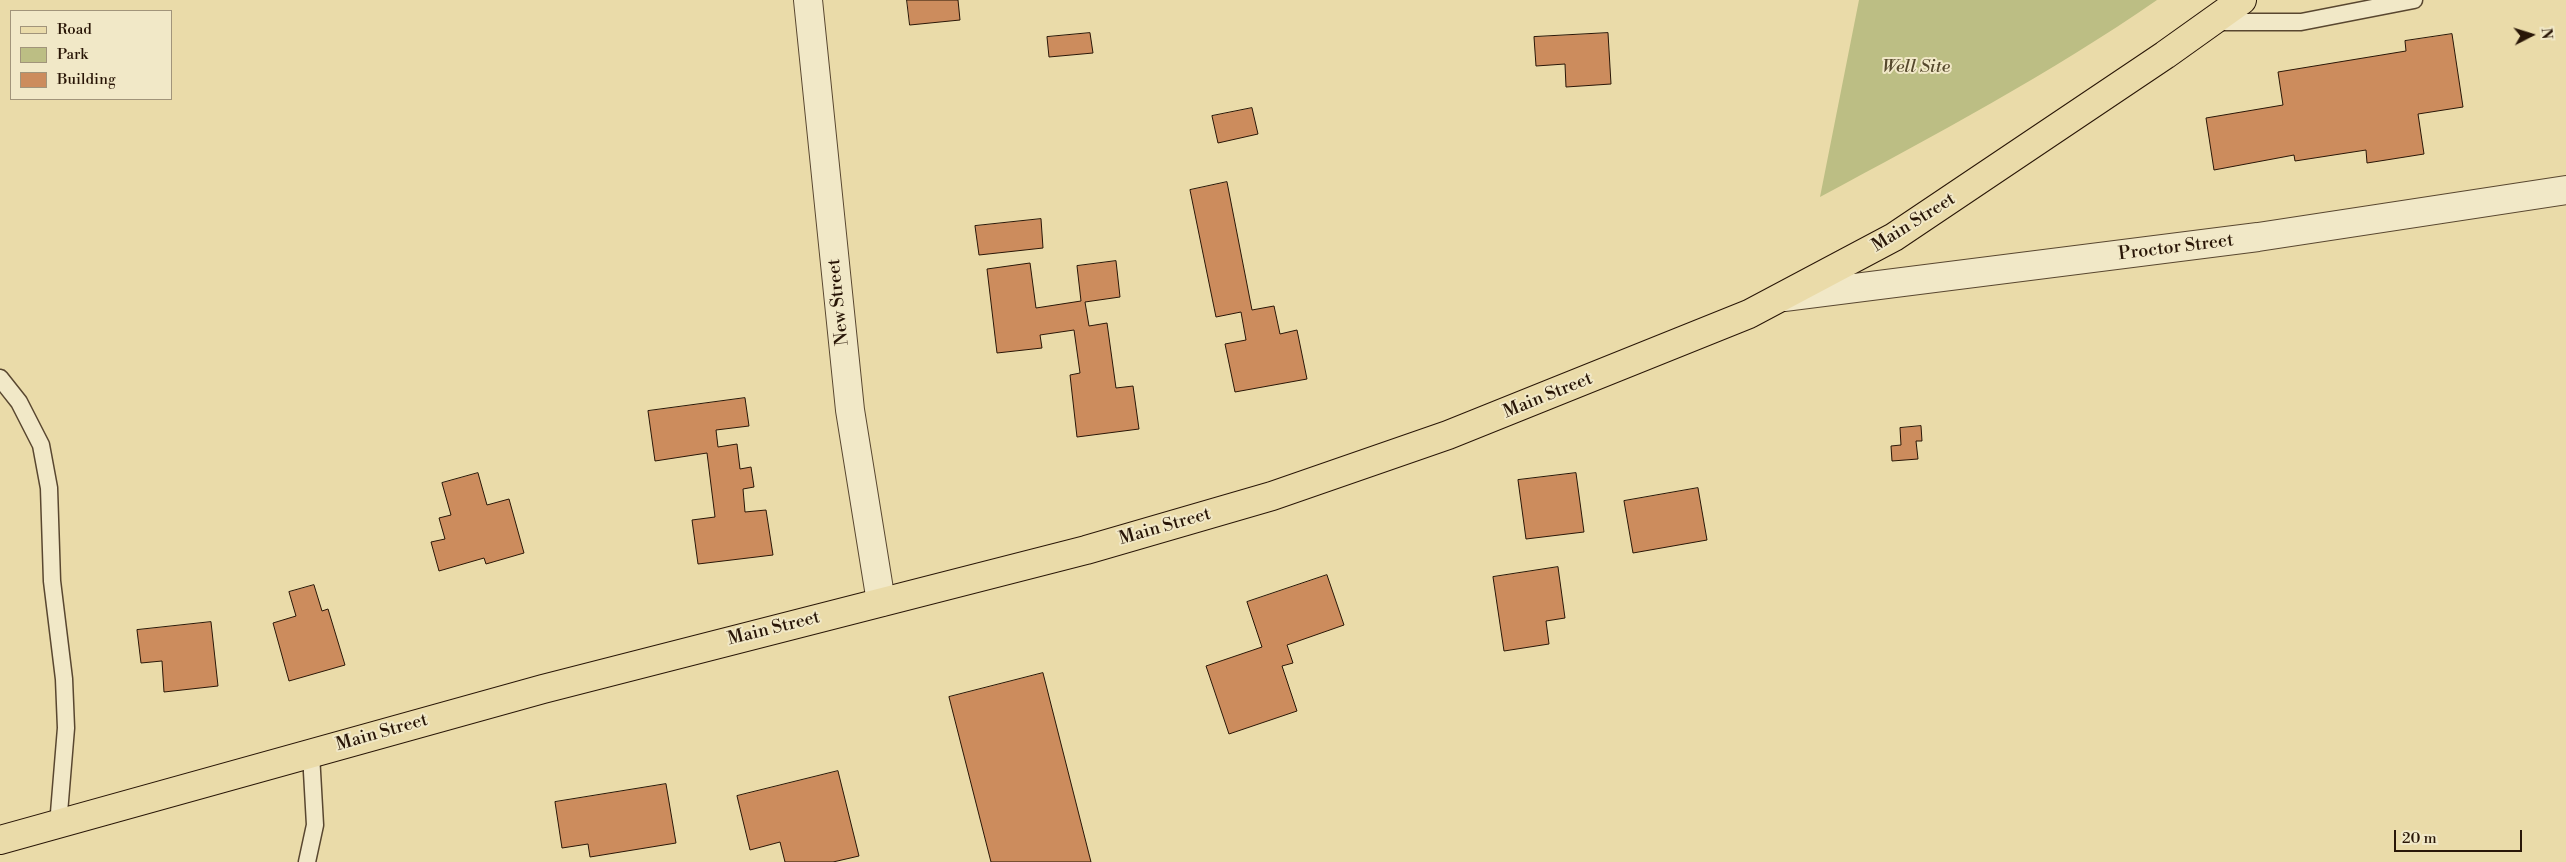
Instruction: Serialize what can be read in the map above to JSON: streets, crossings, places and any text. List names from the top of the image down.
{
  "streets": {
    "main road": ["Main Street"],
    "street": ["Proctor Street", "New Street"]
  },
  "crossings": [
    ["Main Street", "Proctor Street"],
    ["Main Street", "New Street"]
  ],
  "parks": ["Well Site"],
  "legend": ["Road", "Park", "Building"],
  "scale_bar": "20 m",
  "north": "right"
}
